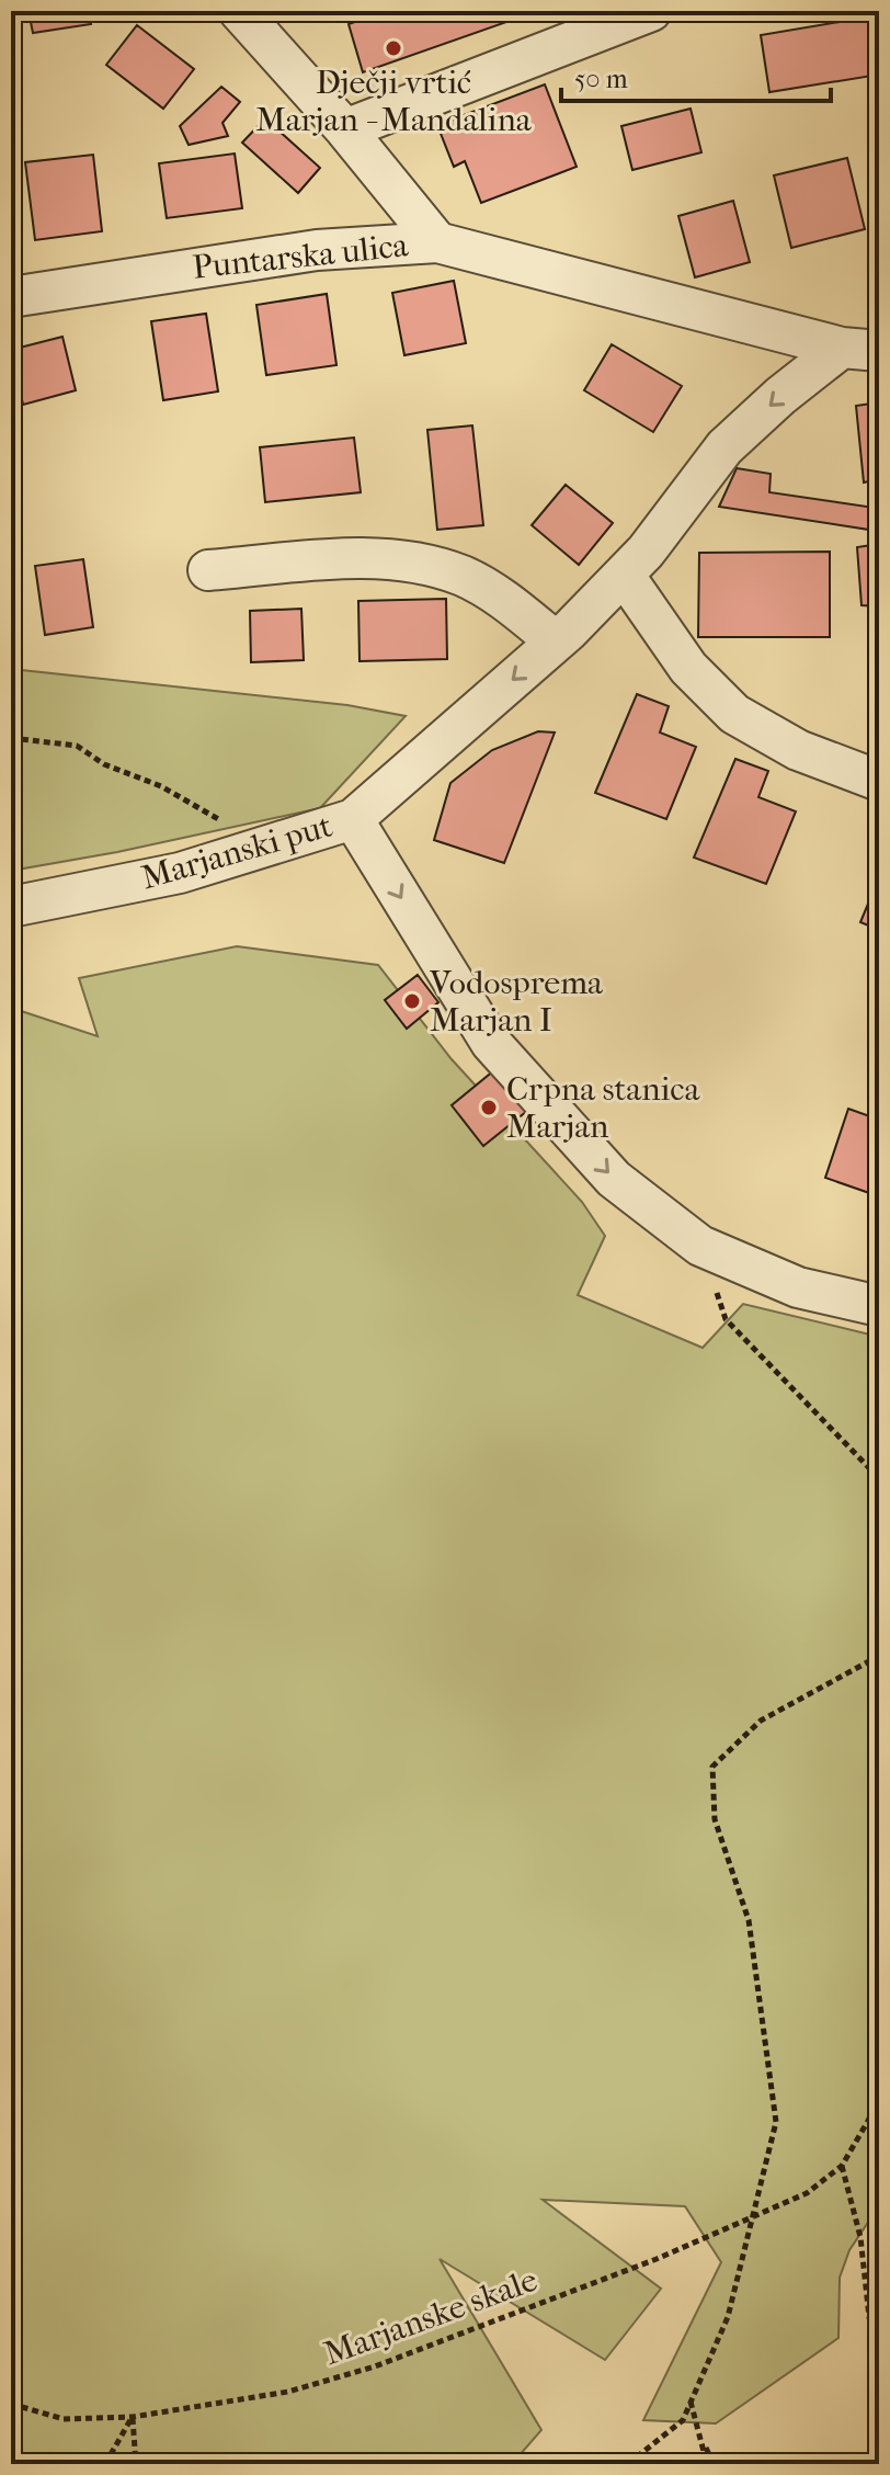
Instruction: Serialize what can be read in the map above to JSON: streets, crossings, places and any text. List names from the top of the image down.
{
  "streets": {
    "street": ["Puntarska ulica", "Marjanski put"],
    "path": ["Marjanske skale"]
  },
  "crossings": [
    ["Puntarska ulica", "Marjanski put"]
  ],
  "one_way": ["Marjanski put"],
  "places": ["Dječji vrtić Marjan - Mandalina", "Vodosprema Marjan I", "Crpna stanica Marjan"],
  "scale_bar": "50 m"
}
